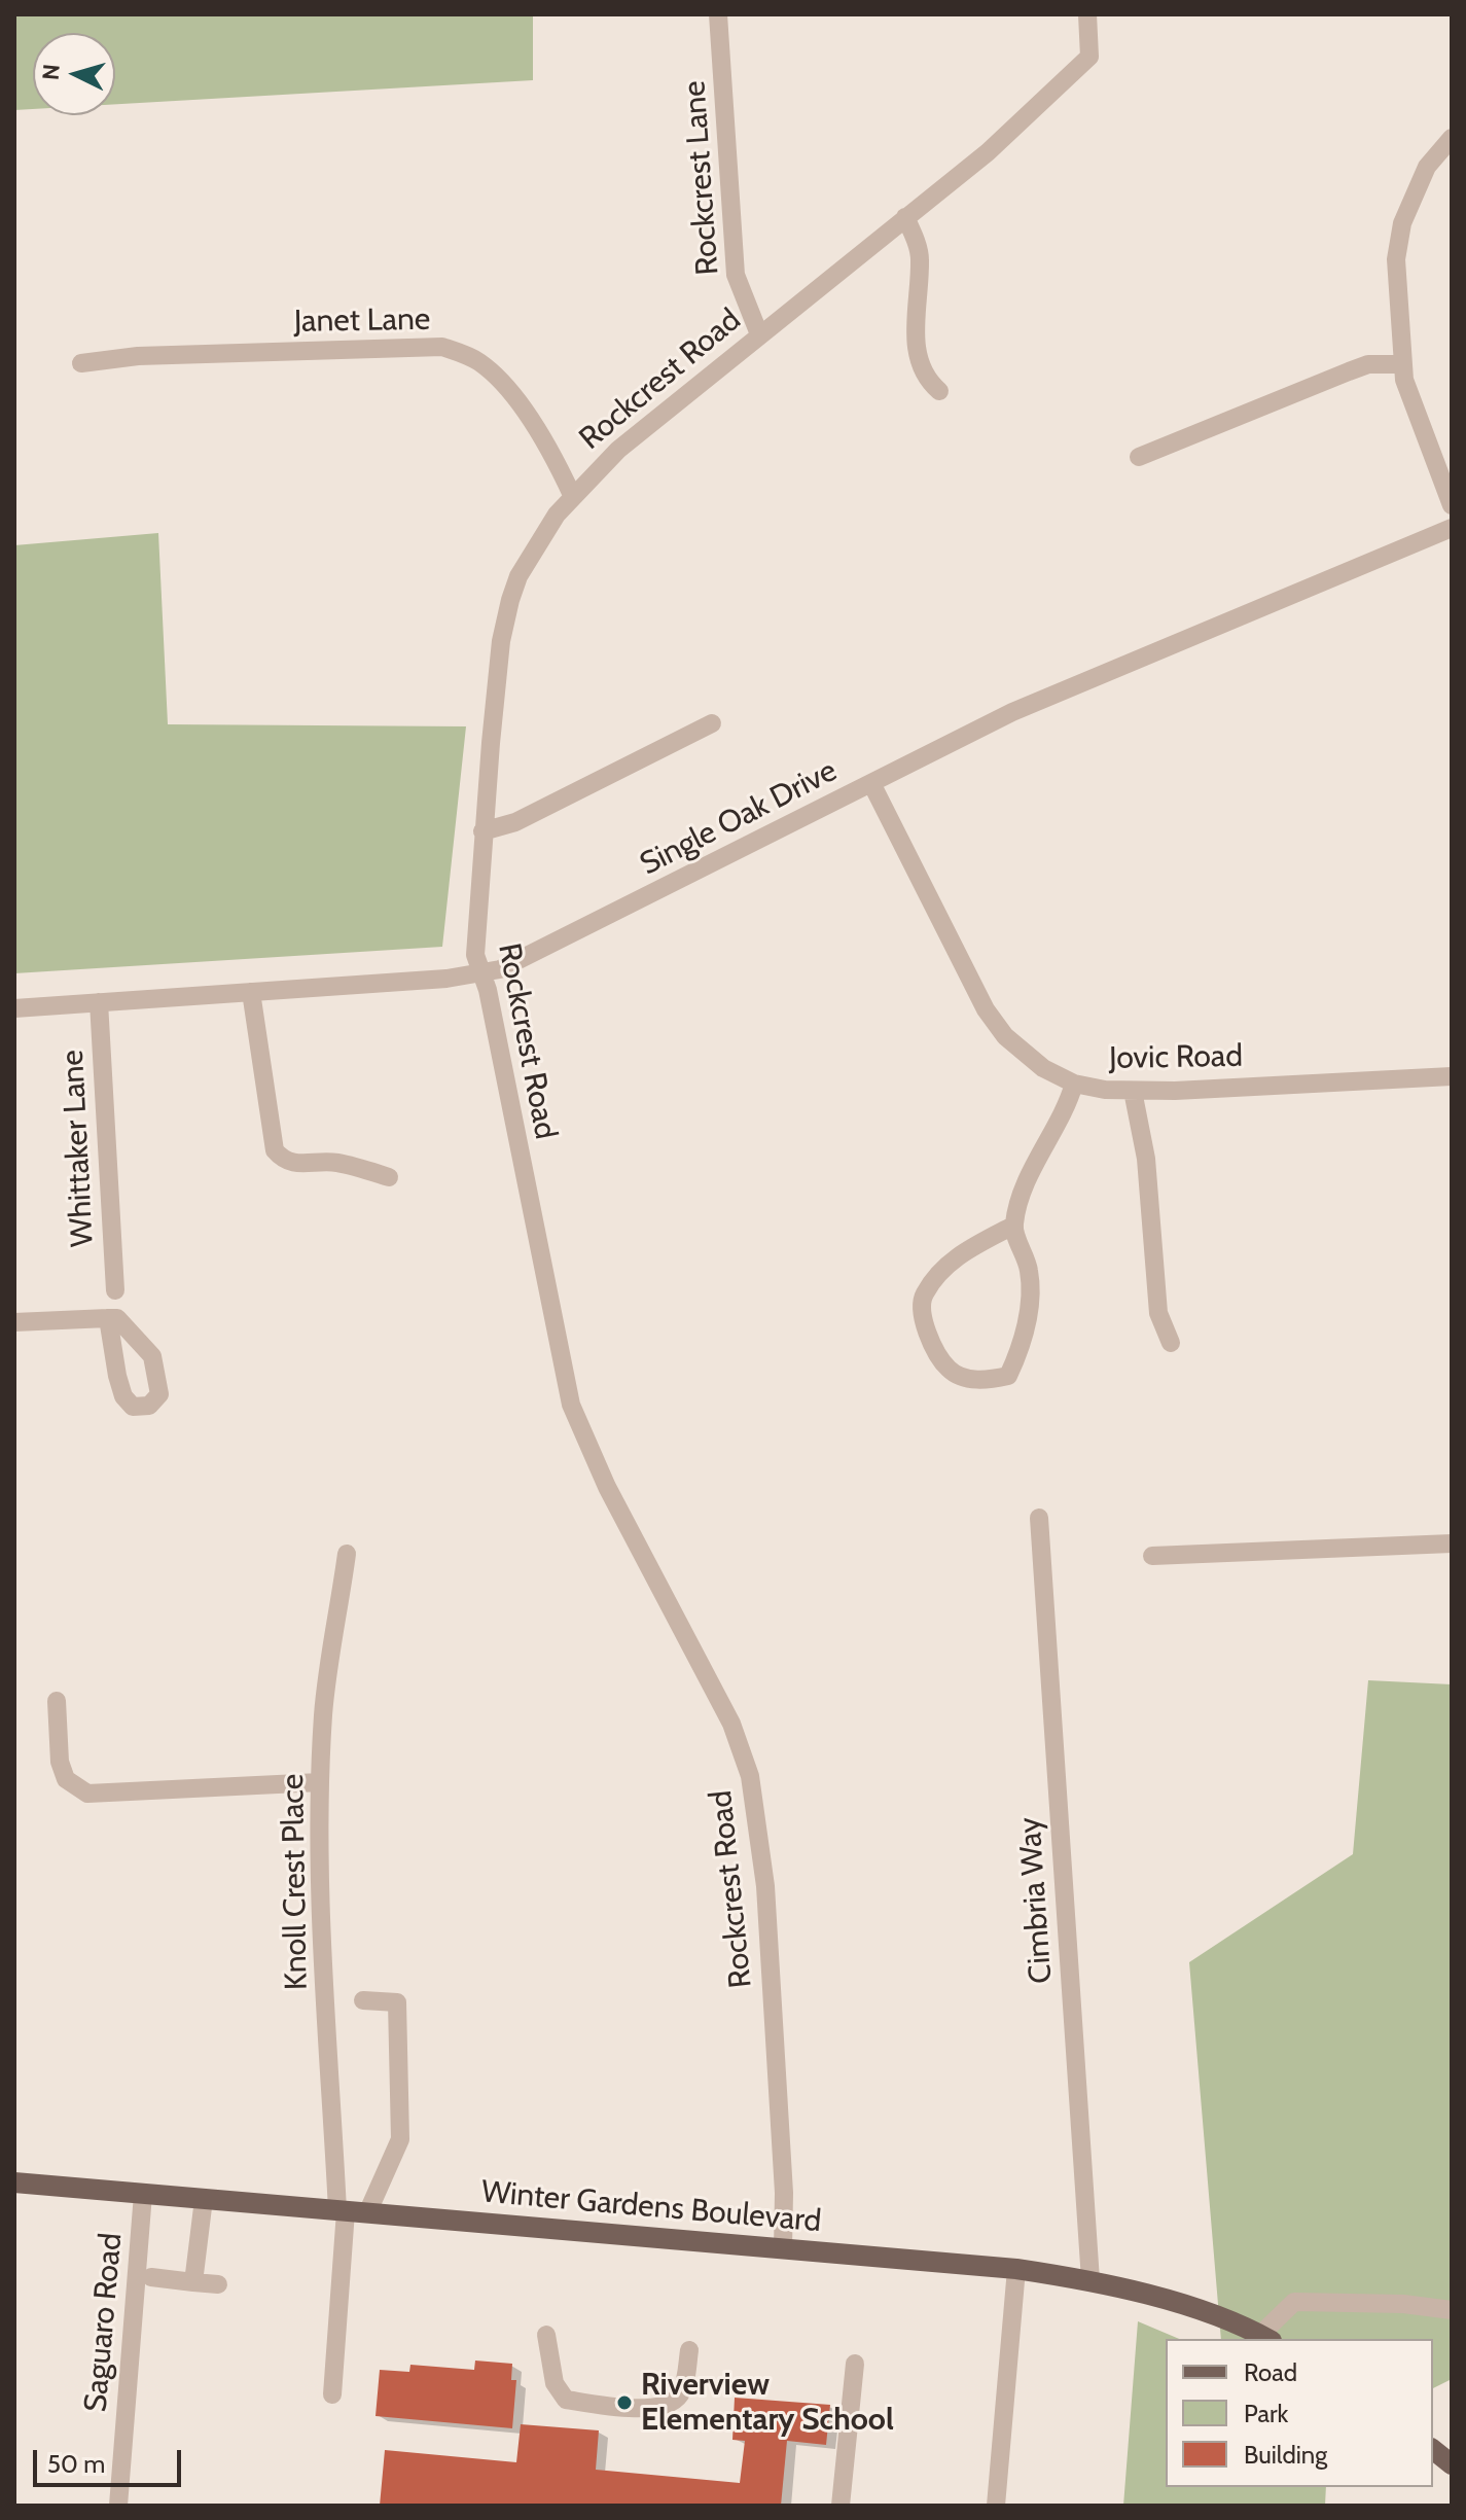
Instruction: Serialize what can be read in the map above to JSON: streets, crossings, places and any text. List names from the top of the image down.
{
  "streets": {
    "main road": ["Winter Gardens Boulevard"],
    "street": [
      "Rockcrest Lane",
      "Janet Lane",
      "Rockcrest Road",
      "Single Oak Drive",
      "Jovic Road",
      "Whittaker Lane",
      "Knoll Crest Place",
      "Cimbria Way",
      "Saguaro Road"
    ]
  },
  "crossings": [
    ["Rockcrest Lane", "Rockcrest Road"],
    ["Janet Lane", "Rockcrest Road"],
    ["Rockcrest Road", "Single Oak Drive"],
    ["Rockcrest Road", "Winter Gardens Boulevard"],
    ["Single Oak Drive", "Jovic Road"],
    ["Single Oak Drive", "Whittaker Lane"],
    ["Knoll Crest Place", "Winter Gardens Boulevard"],
    ["Cimbria Way", "Winter Gardens Boulevard"],
    ["Winter Gardens Boulevard", "Saguaro Road"]
  ],
  "places": ["Riverview Elementary School"],
  "legend": ["Road", "Park", "Building"],
  "scale_bar": "50 m",
  "north": "left"
}
